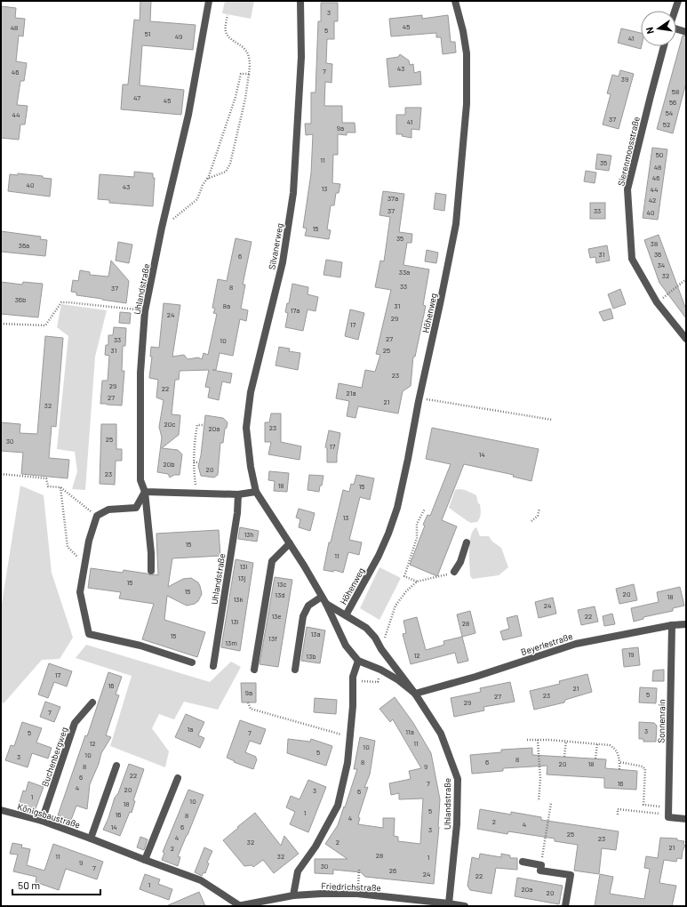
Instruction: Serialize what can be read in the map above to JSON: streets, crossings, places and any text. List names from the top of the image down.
{
  "streets": {
    "street": [
      "Sierenmoosstraße",
      "Silvanerweg",
      "Uhlandstraße",
      "Höhenweg",
      "Beyerlestraße",
      "Sonnenrain",
      "Buchenbergweg",
      "Königsbaustraße",
      "Friedrichstraße"
    ]
  },
  "crossings": [
    ["Silvanerweg", "Uhlandstraße"],
    ["Uhlandstraße", "Höhenweg"],
    ["Uhlandstraße", "Beyerlestraße"],
    ["Uhlandstraße", "Friedrichstraße"],
    ["Beyerlestraße", "Sonnenrain"],
    ["Buchenbergweg", "Königsbaustraße"],
    ["Königsbaustraße", "Friedrichstraße"]
  ],
  "house_numbers": [
    "3",
    "45",
    "48",
    "5",
    "51",
    "49",
    "41",
    "43",
    "7",
    "46",
    "39",
    "58",
    "47",
    "45",
    "56",
    "54",
    "44",
    "37",
    "41",
    "52",
    "9a",
    "50",
    "11",
    "35",
    "48",
    "46",
    "40",
    "43",
    "13",
    "44",
    "37a",
    "42",
    "37",
    "33",
    "40",
    "15",
    "35",
    "38",
    "36a",
    "31",
    "36",
    "6",
    "34",
    "33a",
    "32",
    "33",
    "8",
    "37",
    "36b",
    "8a",
    "31",
    "17a",
    "24",
    "29",
    "17",
    "27",
    "33",
    "10",
    "31",
    "25",
    "23",
    "29",
    "22",
    "21a",
    "27",
    "21",
    "32",
    "20c",
    "23",
    "20a",
    "25",
    "30",
    "17",
    "14",
    "20b",
    "20",
    "23",
    "18",
    "15",
    "13",
    "13h",
    "15",
    "11",
    "13i",
    "13j",
    "15",
    "13c",
    "15",
    "20",
    "13d",
    "18",
    "13k",
    "24",
    "13e",
    "22",
    "13l",
    "28",
    "13a",
    "15",
    "13f",
    "13m",
    "19",
    "12",
    "13b",
    "17",
    "16",
    "21",
    "9a",
    "5",
    "23",
    "27",
    "29",
    "7",
    "1a",
    "3",
    "11a",
    "5",
    "7",
    "12",
    "11",
    "10",
    "5",
    "10",
    "3",
    "8",
    "8",
    "6",
    "20",
    "18",
    "8",
    "9",
    "22",
    "6",
    "7",
    "16",
    "4",
    "20",
    "3",
    "6",
    "1",
    "10",
    "18",
    "5",
    "1",
    "16",
    "8",
    "4",
    "2",
    "4",
    "14",
    "6",
    "3",
    "25",
    "4",
    "23",
    "32",
    "2",
    "21",
    "2",
    "28",
    "11",
    "32",
    "1",
    "9",
    "30",
    "7",
    "26",
    "24",
    "22",
    "1",
    "20a",
    "20"
  ],
  "scale_bar": "50 m",
  "north": "left"
}
